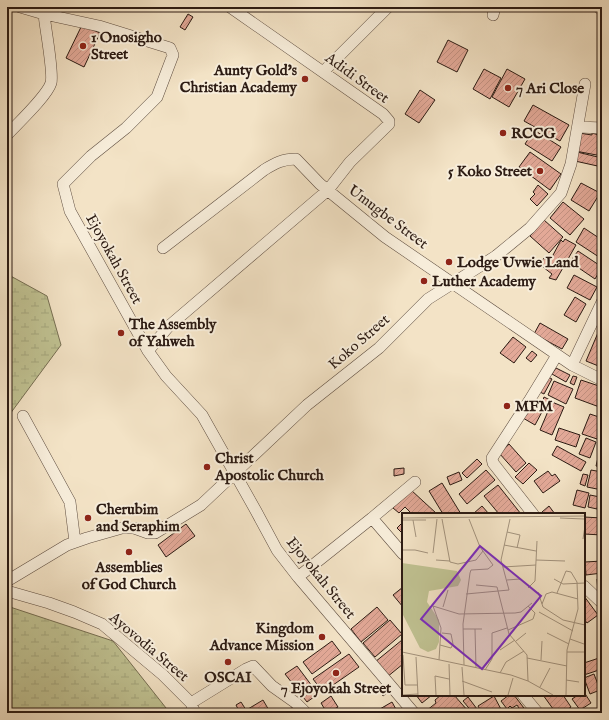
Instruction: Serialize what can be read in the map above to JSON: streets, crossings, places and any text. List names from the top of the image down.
{
  "streets": {
    "street": [
      "Adidi Street",
      "Umugbe Street",
      "Ejoyokah Street",
      "Koko Street",
      "Ayovodia Street"
    ]
  },
  "crossings": [
    ["Adidi Street", "Umugbe Street"],
    ["Umugbe Street", "Koko Street"],
    ["Ejoyokah Street", "Koko Street"]
  ],
  "places": [
    "1 Onosigho Street",
    "Aunty Gold's Christian Academy",
    "7 Ari Close",
    "RCCG",
    "5 Koko Street",
    "Lodge Uvwie Land",
    "Luther Academy",
    "The Assembly of Yahweh",
    "MFM",
    "Christ Apostolic Church",
    "Cherubim and Seraphim",
    "Assemblies of God Church",
    "Kingdom Advance Mission",
    "OSCAI",
    "7 Ejoyokah Street"
  ]
}
